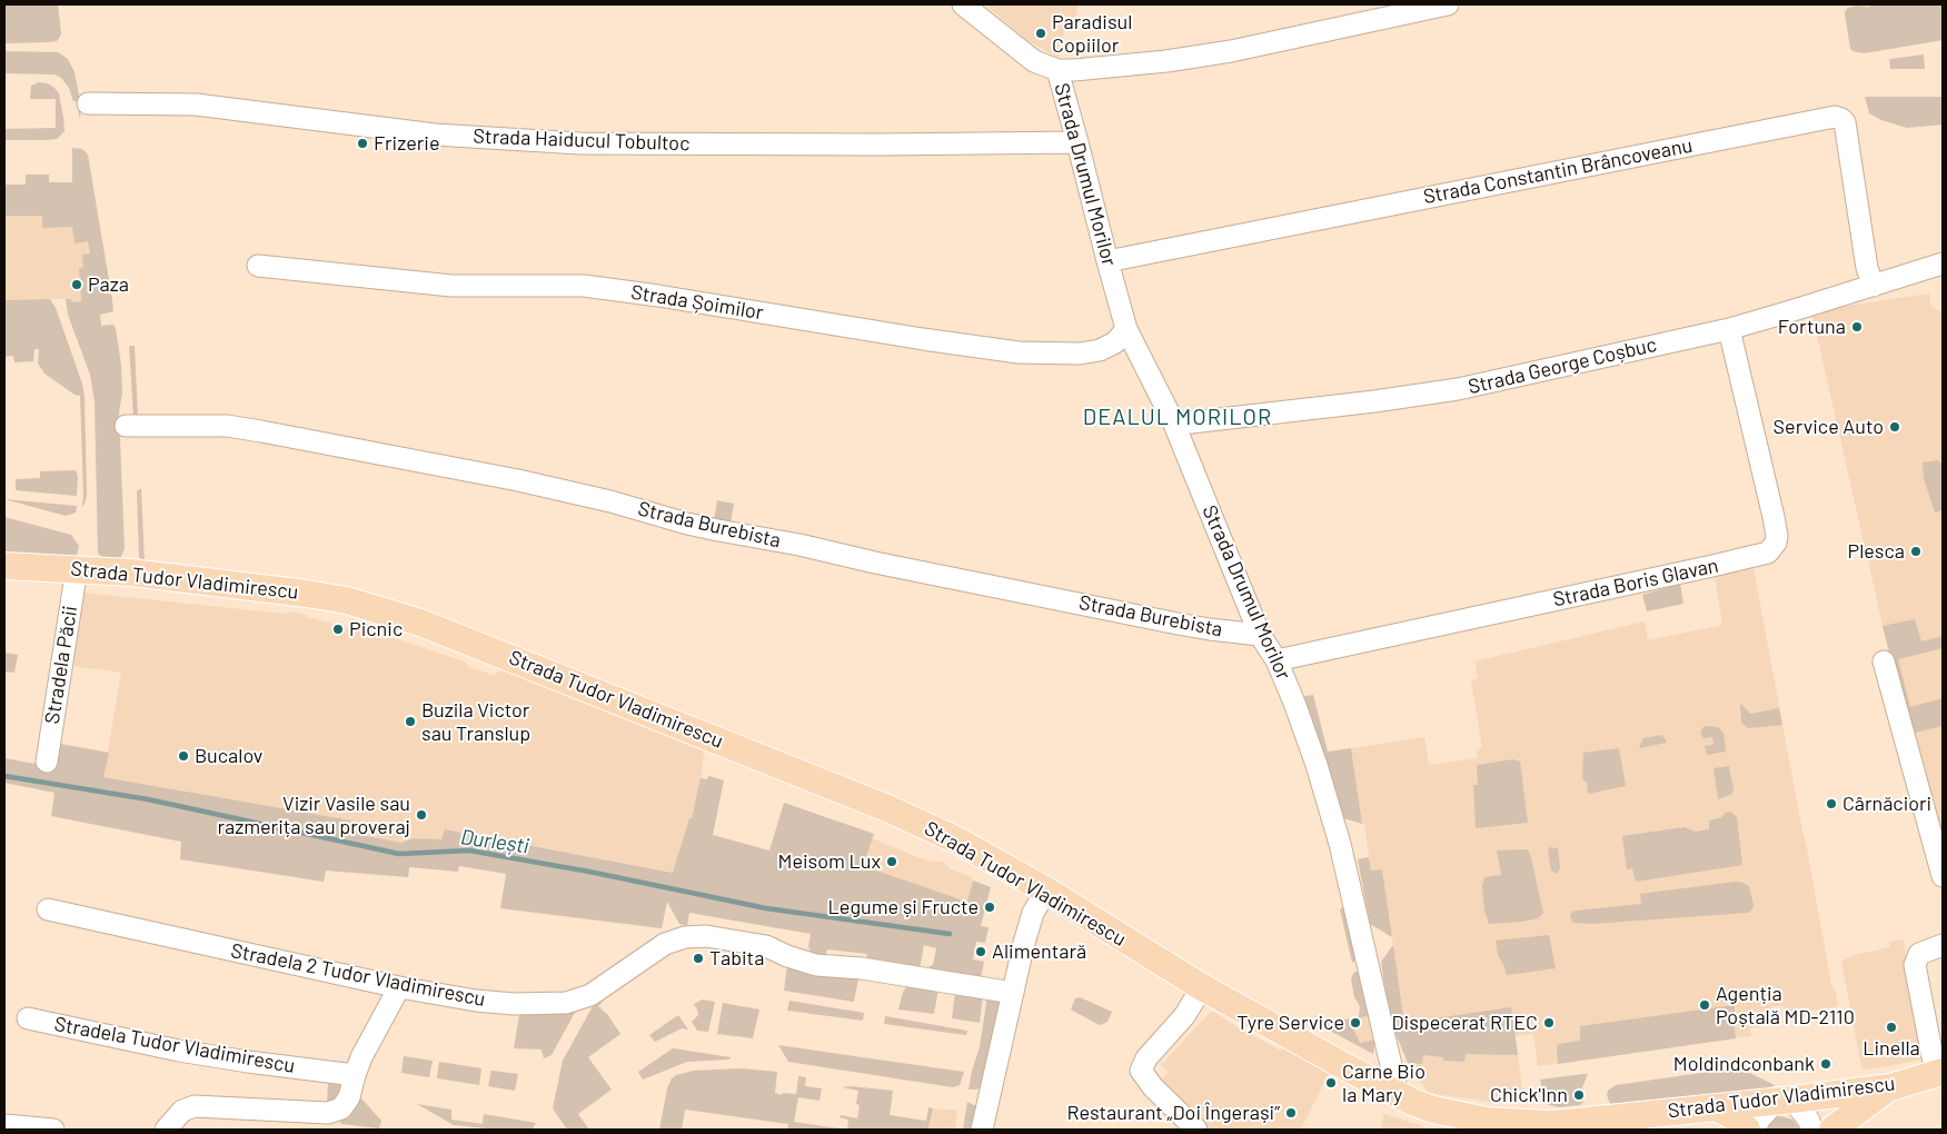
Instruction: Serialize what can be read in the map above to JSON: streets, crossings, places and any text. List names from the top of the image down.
{
  "streets": {
    "main road": ["Strada Tudor Vladimirescu"],
    "street": [
      "Strada Haiducul Tobultoc",
      "Strada Constantin Brâncoveanu",
      "Strada Drumul Morilor",
      "Strada Șoimilor",
      "Strada George Coșbuc",
      "Strada Burebista",
      "Strada Boris Glavan",
      "Stradela Păcii",
      "Stradela 2 Tudor Vladimirescu",
      "Stradela Tudor Vladimirescu"
    ]
  },
  "crossings": [
    ["Strada Haiducul Tobultoc", "Strada Drumul Morilor"],
    ["Strada Constantin Brâncoveanu", "Strada Drumul Morilor"],
    ["Strada Constantin Brâncoveanu", "Strada George Coșbuc"],
    ["Strada Drumul Morilor", "Strada Șoimilor"],
    ["Strada Drumul Morilor", "Strada George Coșbuc"],
    ["Strada Drumul Morilor", "Strada Burebista"],
    ["Strada Drumul Morilor", "Strada Tudor Vladimirescu"],
    ["Strada Drumul Morilor", "Strada Boris Glavan"],
    ["Strada George Coșbuc", "Strada Boris Glavan"],
    ["Strada Tudor Vladimirescu", "Stradela Păcii"]
  ],
  "districts": ["DEALUL MORILOR"],
  "water": ["Durlești"],
  "places": [
    "Paradisul Copiilor",
    "Frizerie",
    "Paza",
    "Fortuna",
    "Service Auto",
    "Plesca",
    "Picnic",
    "Buzila Victor sau Translup",
    "Bucalov",
    "Cârnăciori",
    "Vizir Vasile sau razmerița sau proveraj",
    "Meisom Lux",
    "Legume și Fructe",
    "Alimentară",
    "Tabita",
    "Agenția Poștală MD-2110",
    "Tyre Service",
    "Dispecerat RTEC",
    "Linella",
    "Moldindconbank",
    "Carne Bio la Mary",
    "Chick'Inn",
    "Restaurant „Doi Îngerași”"
  ]
}
